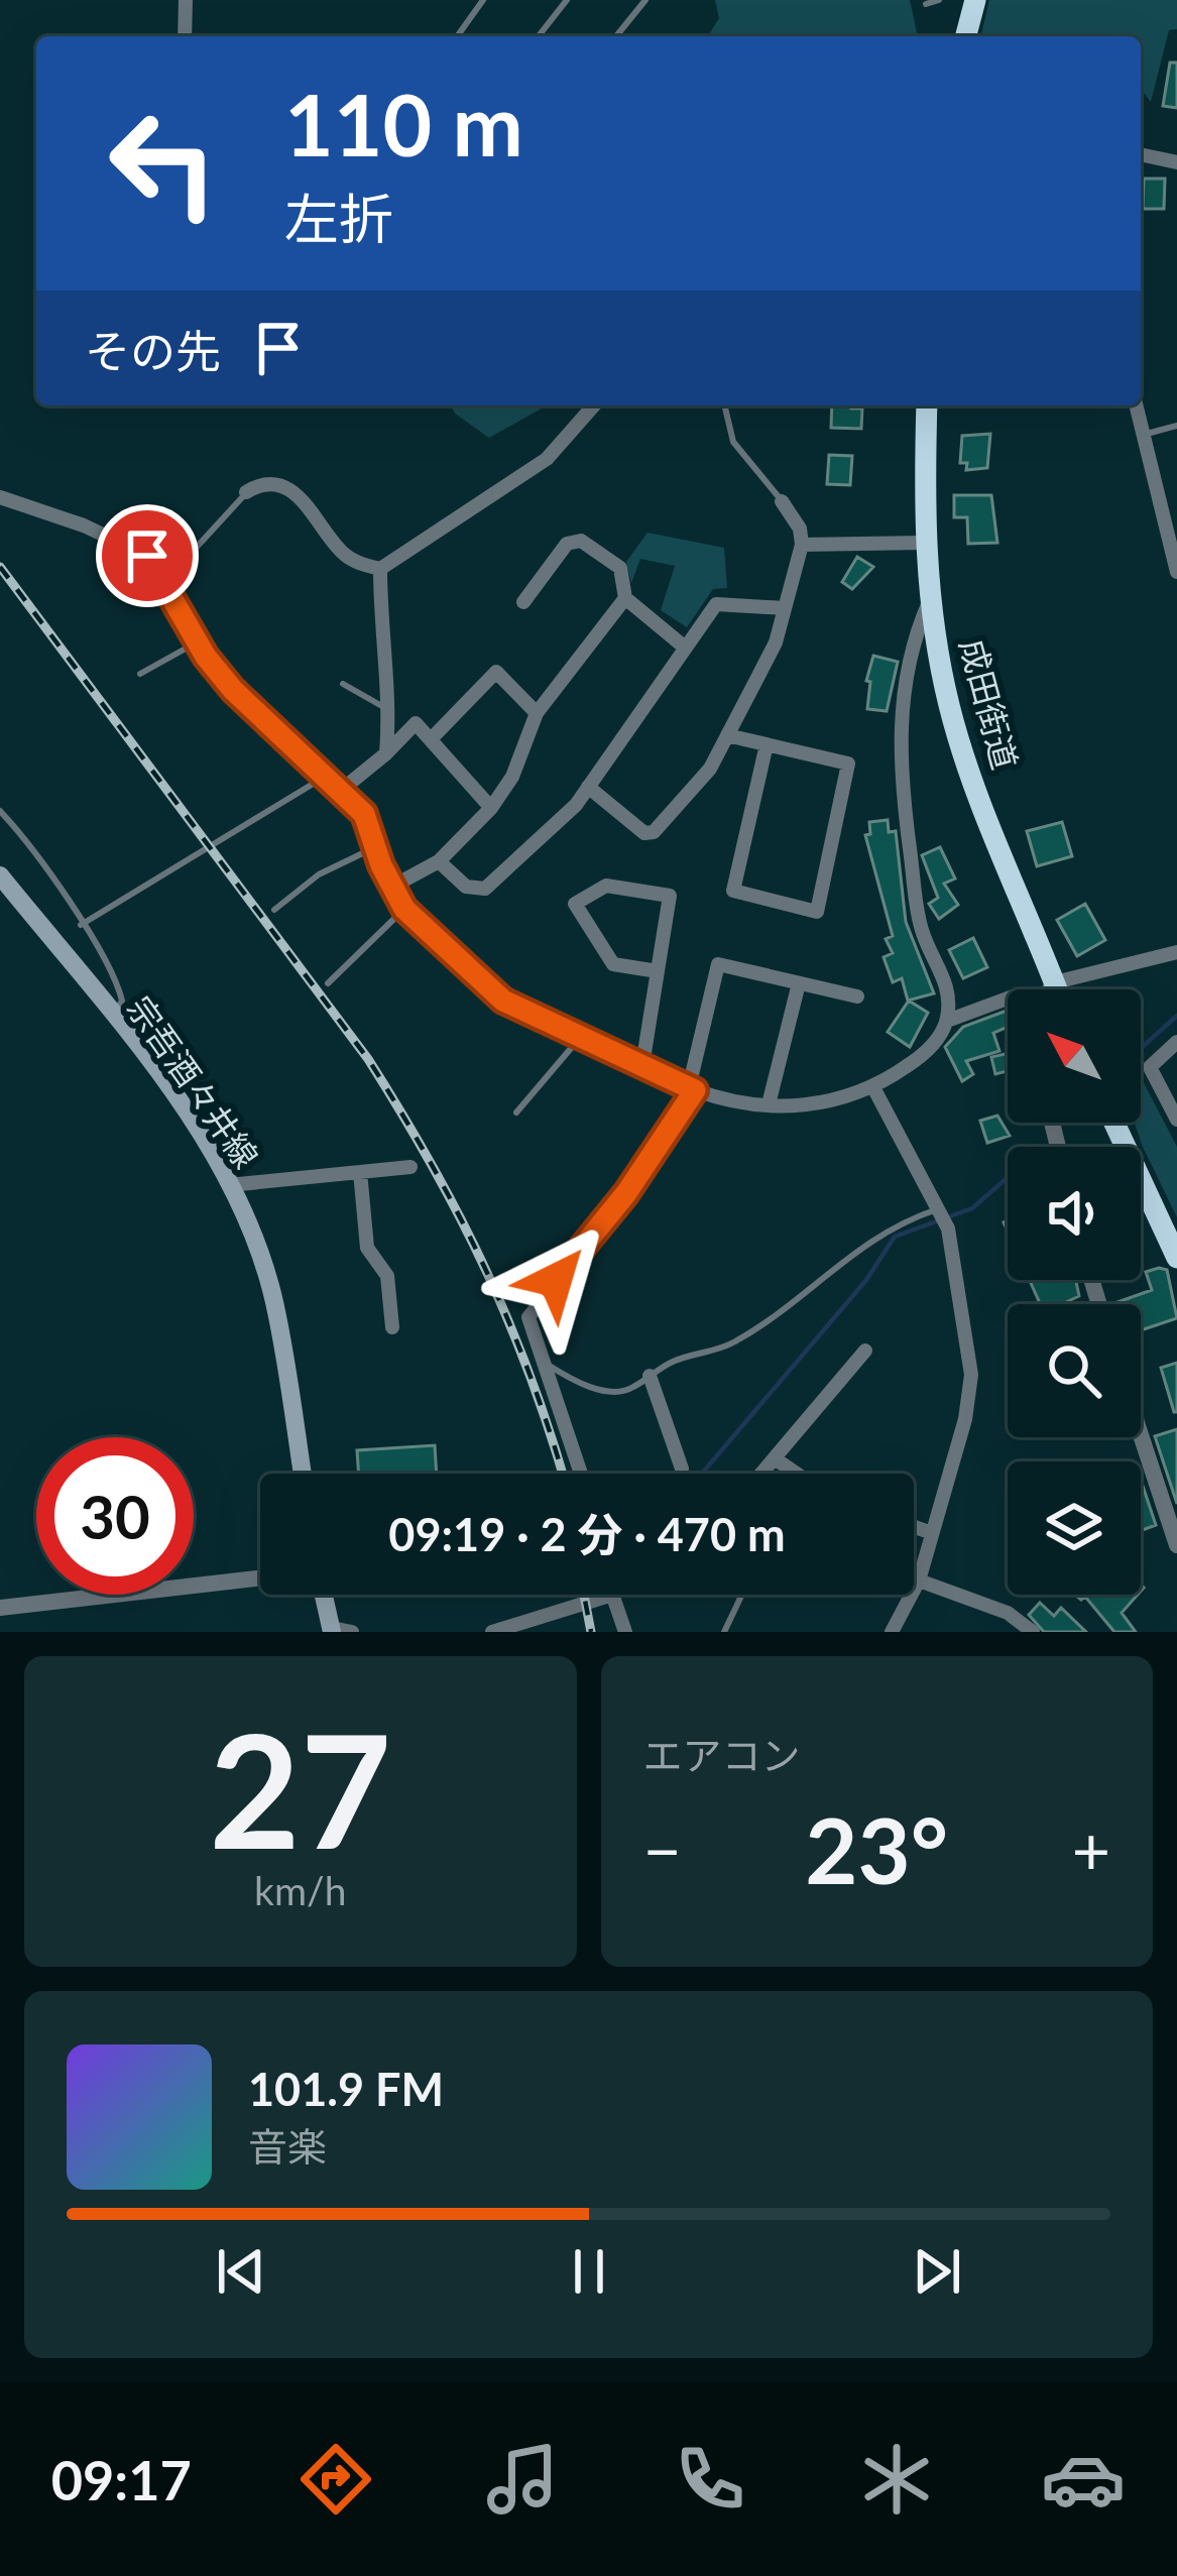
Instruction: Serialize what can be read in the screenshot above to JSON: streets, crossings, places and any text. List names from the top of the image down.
{
  "streets": {
    "highway": ["成田街道"],
    "main road": ["宗吾酒々井線"]
  },
  "north": "top left",
  "page": {
    "turn": ["110 m", "左折"],
    "then": "その先",
    "limit": "30",
    "trip": "09:19 · 2 分 · 470 m",
    "tile": [
      ["27", "km/h"],
      "エアコン"
    ],
    "heat": ["−", "23°", "+"],
    "song": ["101.9 FM", "音楽"],
    "tabs": "09:17"
  }
}
